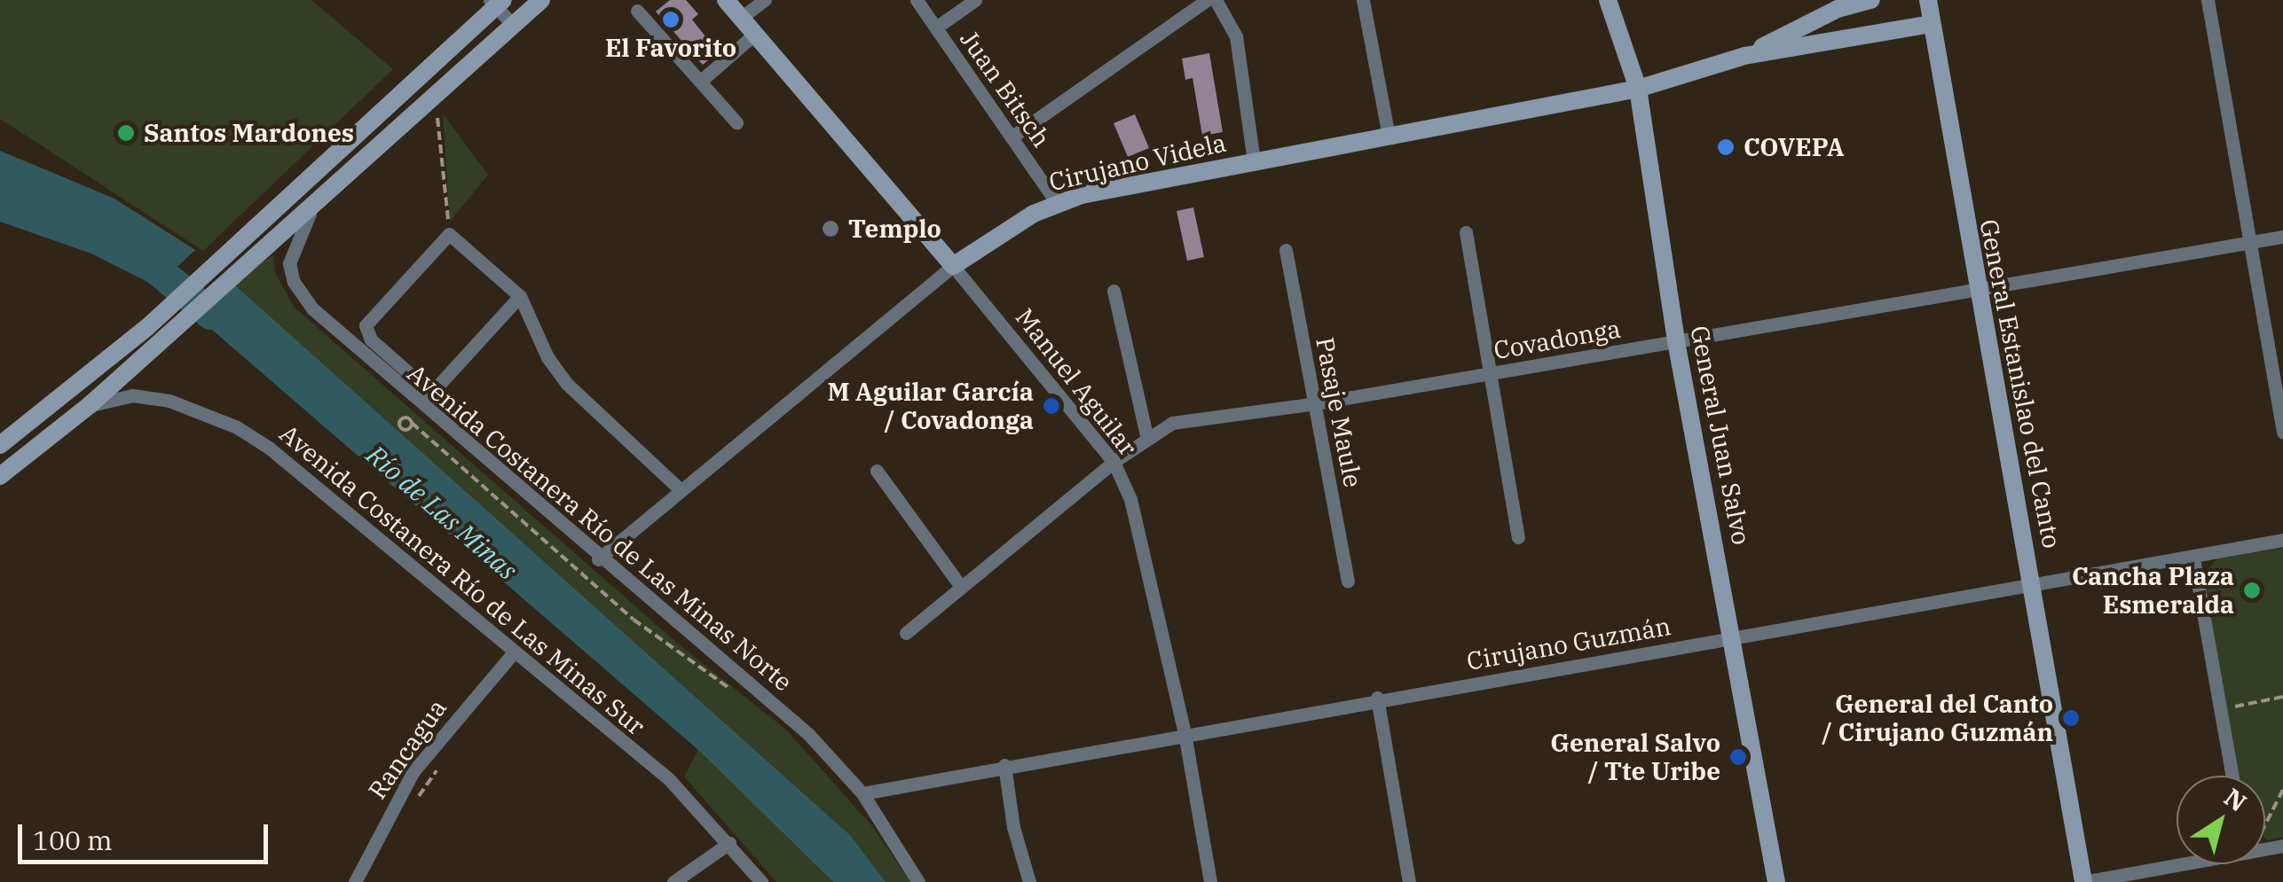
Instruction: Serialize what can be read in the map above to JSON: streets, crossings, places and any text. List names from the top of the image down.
{
  "streets": {
    "street": [
      "Juan Bitsch",
      "Cirujano Videla",
      "Covadonga",
      "Manuel Aguilar",
      "General Estanislao del Canto",
      "Pasaje Maule",
      "General Juan Salvo",
      "Avenida Costanera Río de Las Minas Norte",
      "Avenida Costanera Río de Las Minas Sur",
      "Cirujano Guzmán",
      "Rancagua"
    ]
  },
  "crossings": [
    ["Juan Bitsch", "Cirujano Videla"],
    ["Cirujano Videla", "Manuel Aguilar"],
    ["Cirujano Videla", "General Estanislao del Canto"],
    ["Cirujano Videla", "General Juan Salvo"],
    ["Cirujano Videla", "Avenida Costanera Río de Las Minas Norte"],
    ["Covadonga", "Manuel Aguilar"],
    ["Covadonga", "General Estanislao del Canto"],
    ["Covadonga", "Pasaje Maule"],
    ["Covadonga", "General Juan Salvo"],
    ["Manuel Aguilar", "Cirujano Guzmán"],
    ["General Estanislao del Canto", "Cirujano Guzmán"],
    ["General Juan Salvo", "Cirujano Guzmán"],
    ["Avenida Costanera Río de Las Minas Norte", "Cirujano Guzmán"],
    ["Avenida Costanera Río de Las Minas Sur", "Rancagua"]
  ],
  "water": ["Río de Las Minas"],
  "places": [
    "El Favorito",
    "Santos Mardones",
    "COVEPA",
    "Templo",
    "M Aguilar García / Covadonga",
    "Cancha Plaza Esmeralda",
    "General del Canto / Cirujano Guzmán",
    "General Salvo / Tte Uribe"
  ],
  "scale_bar": "100 m",
  "north": "top right"
}
